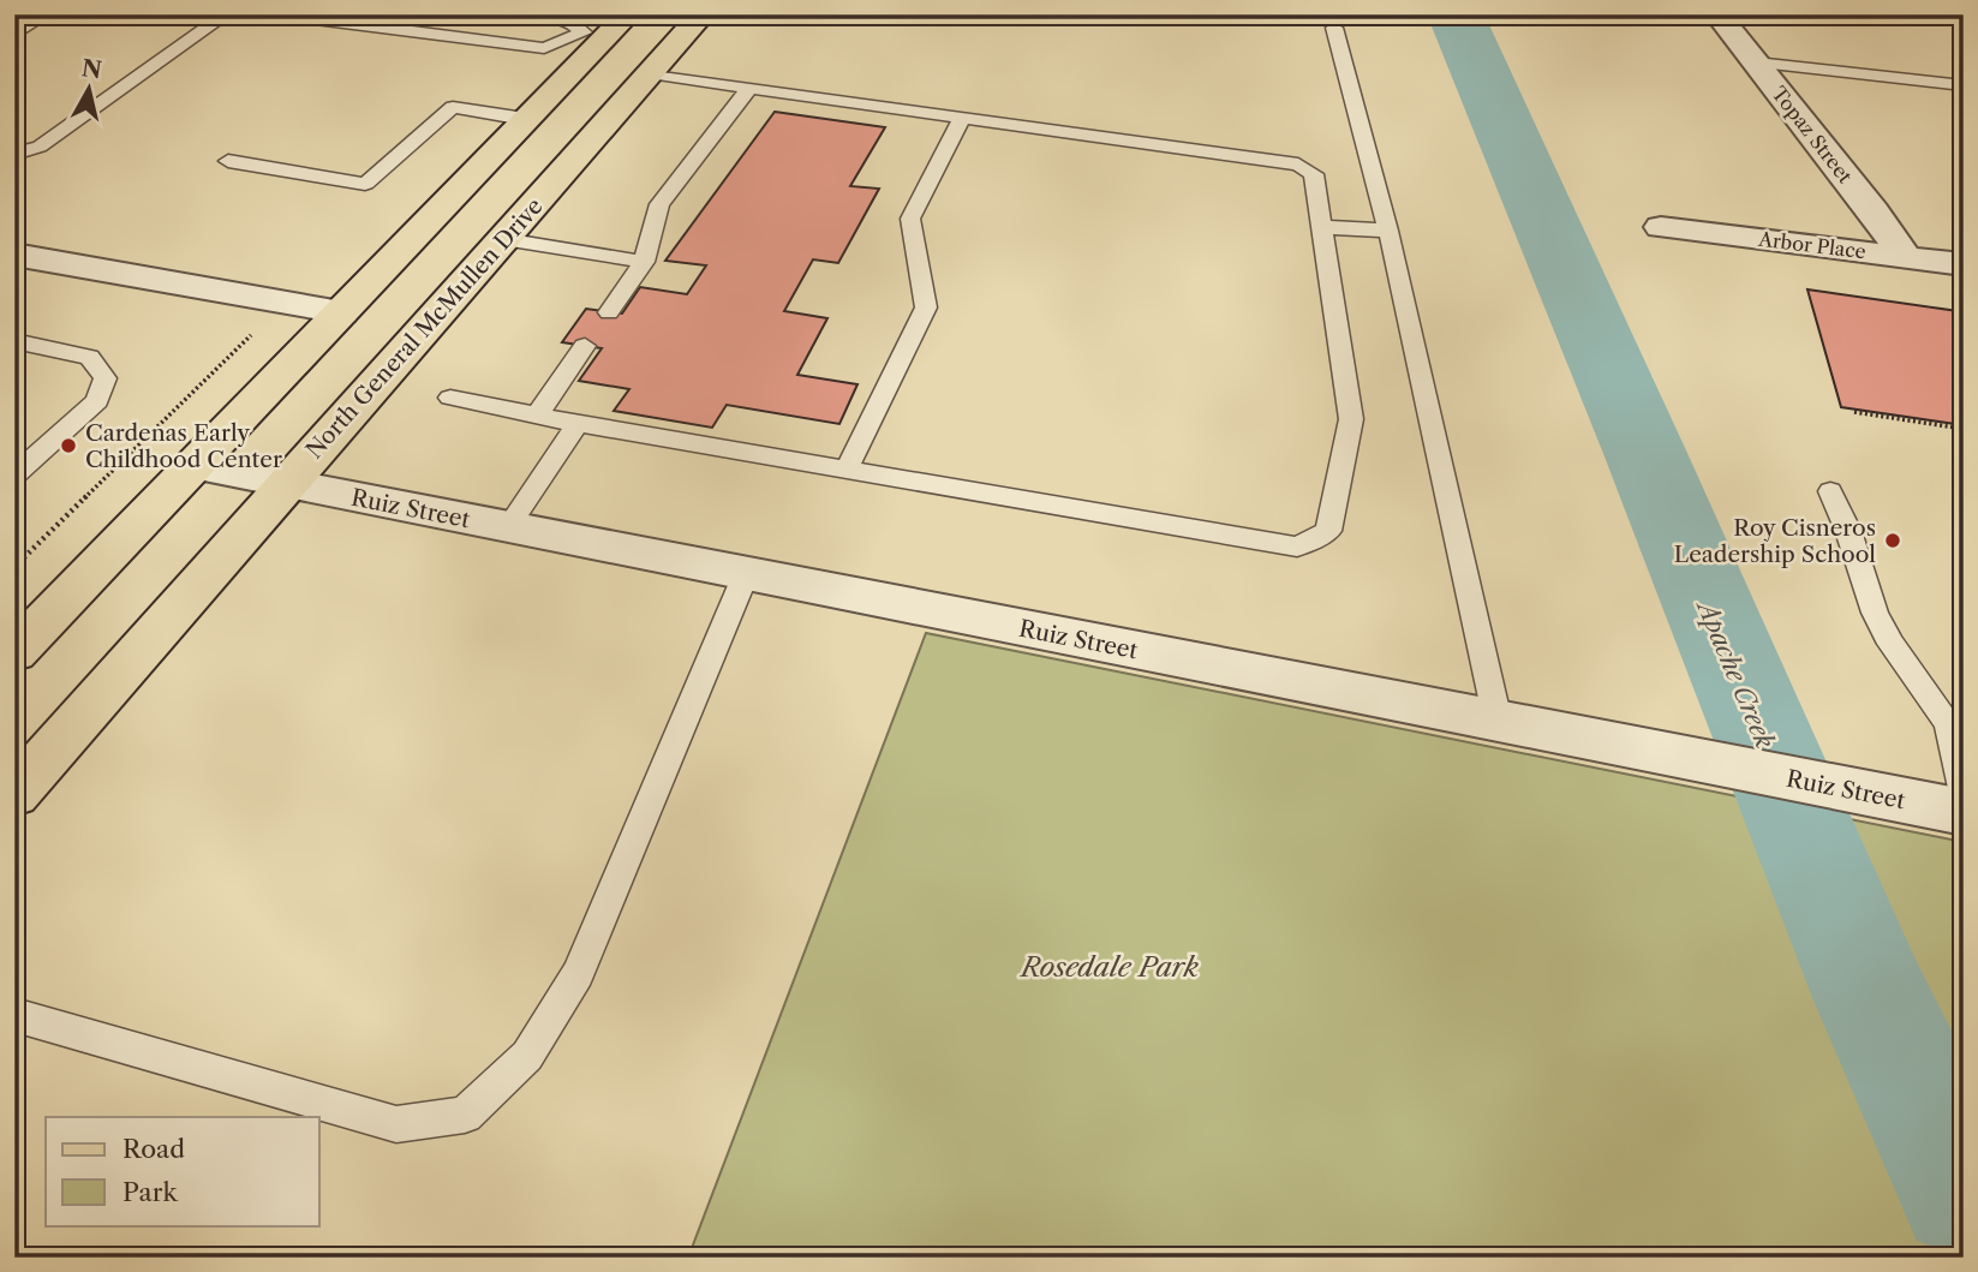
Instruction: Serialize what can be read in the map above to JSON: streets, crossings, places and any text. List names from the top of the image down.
{
  "streets": {
    "main road": ["North General McMullen Drive"],
    "street": ["Topaz Street", "Arbor Place", "Ruiz Street"]
  },
  "crossings": [
    ["Topaz Street", "Arbor Place"],
    ["North General McMullen Drive", "Ruiz Street"]
  ],
  "water": ["Apache Creek"],
  "parks": ["Rosedale Park"],
  "places": ["Cardenas Early Childhood Center", "Roy Cisneros Leadership School"],
  "legend": ["Road", "Park"],
  "north": "top"
}
